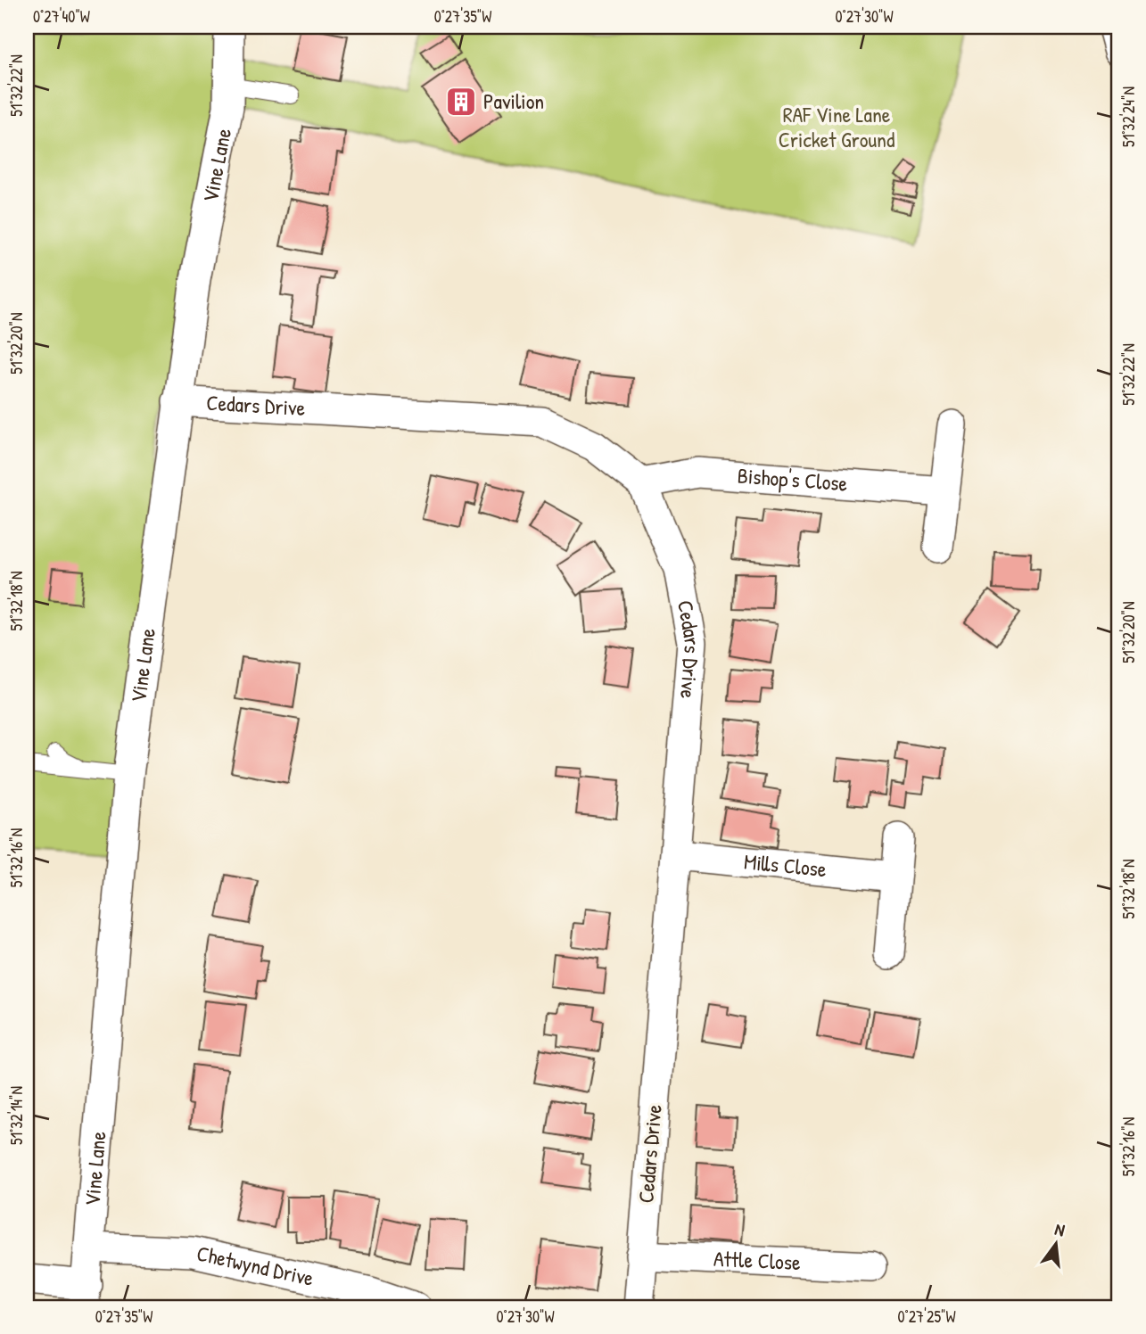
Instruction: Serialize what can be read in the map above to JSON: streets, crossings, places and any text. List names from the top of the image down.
{
  "streets": {
    "street": [
      "Vine Lane",
      "Cedars Drive",
      "Bishop's Close",
      "Mills Close",
      "Attle Close",
      "Chetwynd Drive"
    ]
  },
  "crossings": [
    ["Vine Lane", "Cedars Drive"],
    ["Vine Lane", "Chetwynd Drive"],
    ["Cedars Drive", "Bishop's Close"],
    ["Cedars Drive", "Mills Close"],
    ["Cedars Drive", "Attle Close"]
  ],
  "parks": ["RAF Vine Lane Cricket Ground"],
  "places": {
    "building": ["Pavilion"]
  },
  "north": "top",
  "coordinates": [
    "0°27'40\"W",
    "0°27'35\"W",
    "0°27'30\"W",
    "51°32'22\"N",
    "51°32'24\"N",
    "51°32'20\"N",
    "51°32'18\"N",
    "51°32'16\"N",
    "51°32'14\"N",
    "0°27'25\"W"
  ]
}
